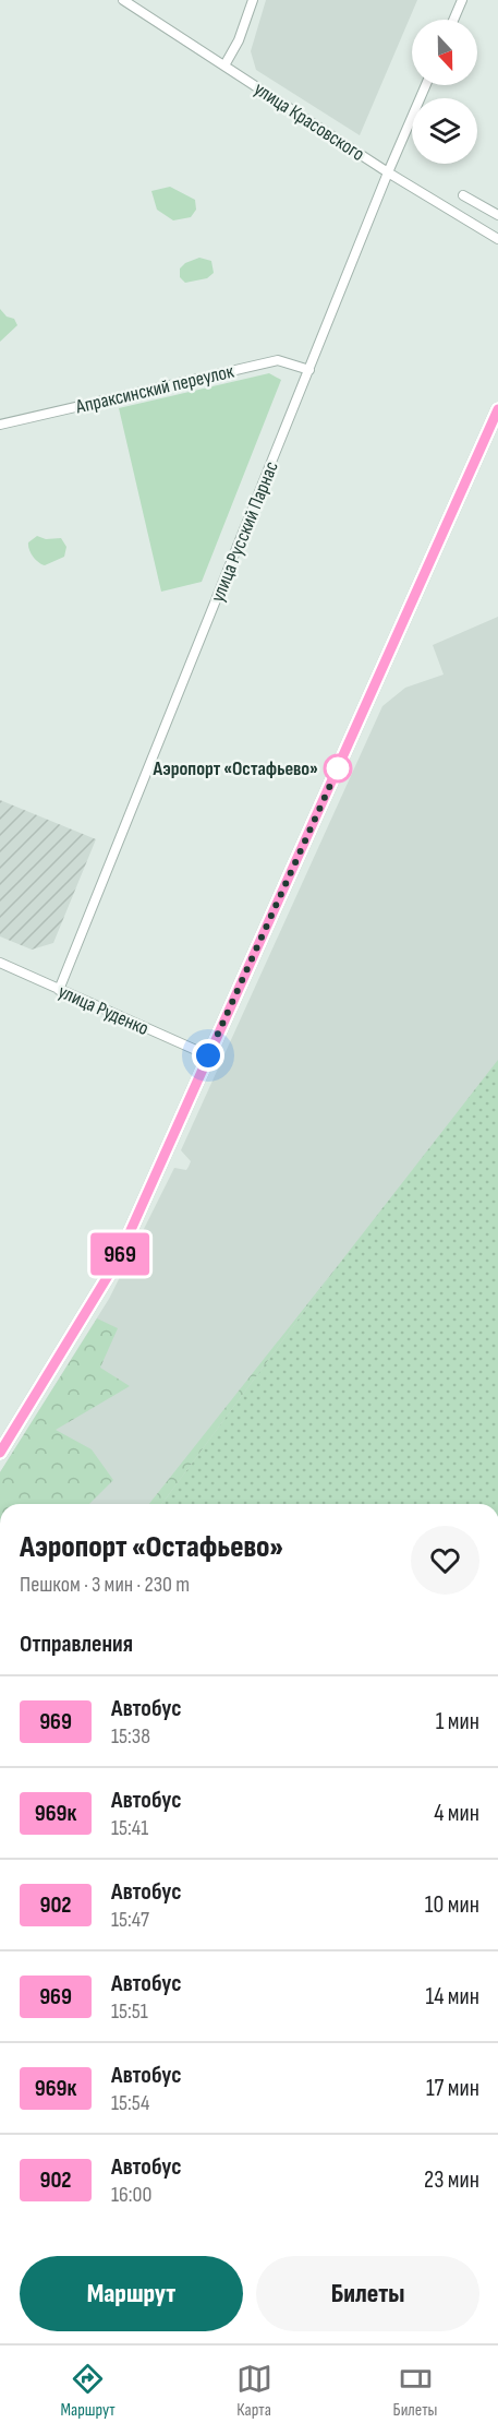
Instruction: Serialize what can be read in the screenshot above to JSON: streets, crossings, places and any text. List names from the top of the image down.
{
  "streets": {
    "street": [
      "улица Красовского",
      "Апраксинский переулок",
      "улица Русский Парнас",
      "улица Руденко"
    ]
  },
  "crossings": [
    ["улица Красовского", "улица Русский Парнас"],
    ["Апраксинский переулок", "улица Русский Парнас"],
    ["улица Русский Парнас", "улица Руденко"]
  ],
  "places": ["Аэропорт «Остафьево»"],
  "lines": ["bus line 969"],
  "north": "bottom",
  "page": {
    "on_map": "969",
    "heading": [
      ["Аэропорт «Остафьево»", "Пешком · 3 мин · 230 m"],
      "Отправления"
    ],
    "list": [
      {
        "mark": "969",
        "name": "Автобус",
        "note": "15:38",
        "value": "1 мин"
      },
      {
        "mark": "969к",
        "name": "Автобус",
        "note": "15:41",
        "value": "4 мин"
      },
      {
        "mark": "902",
        "name": "Автобус",
        "note": "15:47",
        "value": "10 мин"
      },
      {
        "mark": "969",
        "name": "Автобус",
        "note": "15:51",
        "value": "14 мин"
      },
      {
        "mark": "969к",
        "name": "Автобус",
        "note": "15:54",
        "value": "17 мин"
      },
      {
        "mark": "902",
        "name": "Автобус",
        "note": "16:00",
        "value": "23 мин"
      }
    ],
    "buttons": ["Маршрут", "Билеты"],
    "tabs": ["Маршрут", "Карта", "Билеты"]
  }
}
